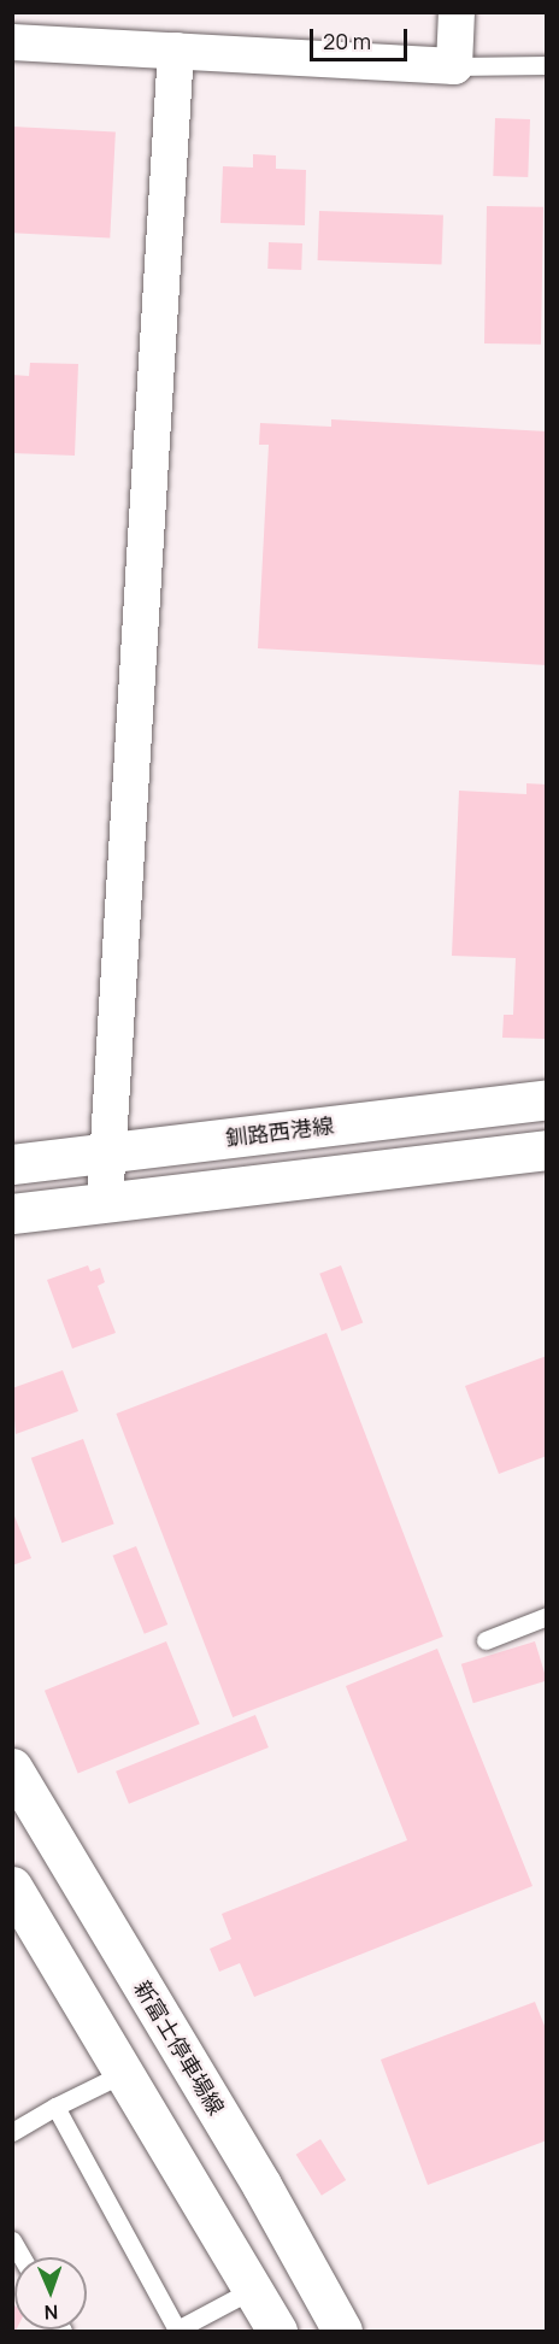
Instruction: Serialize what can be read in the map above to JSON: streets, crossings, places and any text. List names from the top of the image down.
{
  "streets": {
    "main road": ["釧路西港線", "新富士停車場線"]
  },
  "scale_bar": "20 m",
  "north": "bottom"
}
